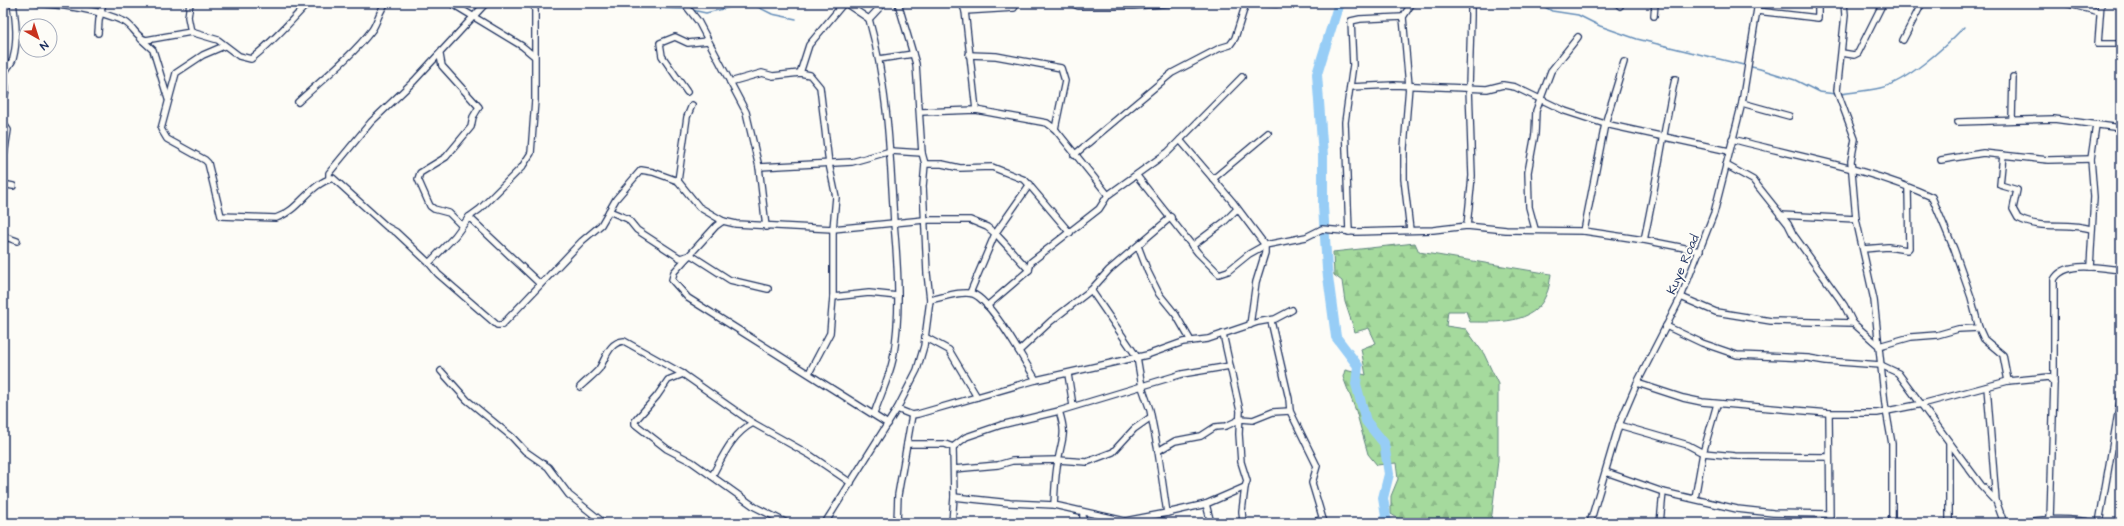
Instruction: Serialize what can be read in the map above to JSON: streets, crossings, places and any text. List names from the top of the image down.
{
  "streets": {
    "street": ["Kuye Road"]
  },
  "north": "bottom right"
}
